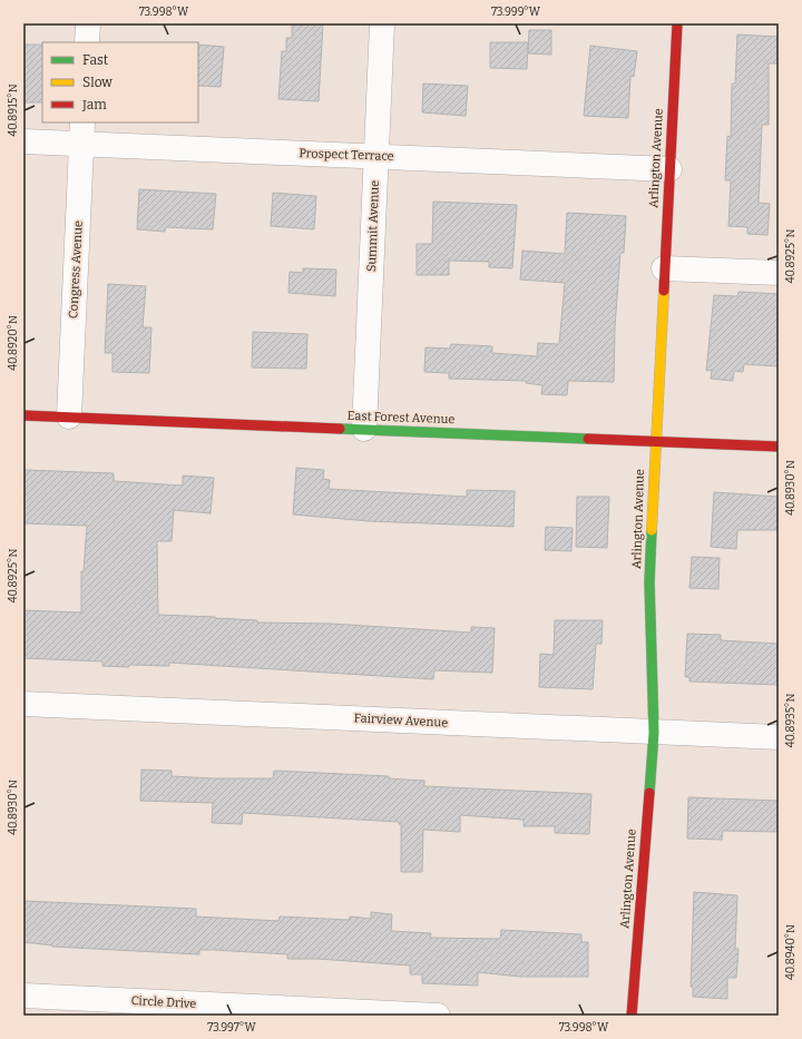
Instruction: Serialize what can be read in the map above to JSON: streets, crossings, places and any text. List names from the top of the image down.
{
  "streets": {
    "street": [
      "Prospect Terrace",
      "Arlington Avenue",
      "Summit Avenue",
      "Congress Avenue",
      "East Forest Avenue",
      "Fairview Avenue",
      "Circle Drive"
    ]
  },
  "crossings": [
    ["Prospect Terrace", "Arlington Avenue"],
    ["Prospect Terrace", "Summit Avenue"],
    ["Prospect Terrace", "Congress Avenue"],
    ["Arlington Avenue", "East Forest Avenue"],
    ["Arlington Avenue", "Fairview Avenue"],
    ["Summit Avenue", "East Forest Avenue"],
    ["Congress Avenue", "East Forest Avenue"]
  ],
  "legend": ["Fast", "Slow", "Jam"],
  "coordinates": [
    "73.998°W",
    "73.999°W",
    "40.8915°N",
    "40.8925°N",
    "40.8920°N",
    "40.8930°N",
    "40.8935°N",
    "40.8940°N",
    "73.997°W"
  ]
}
